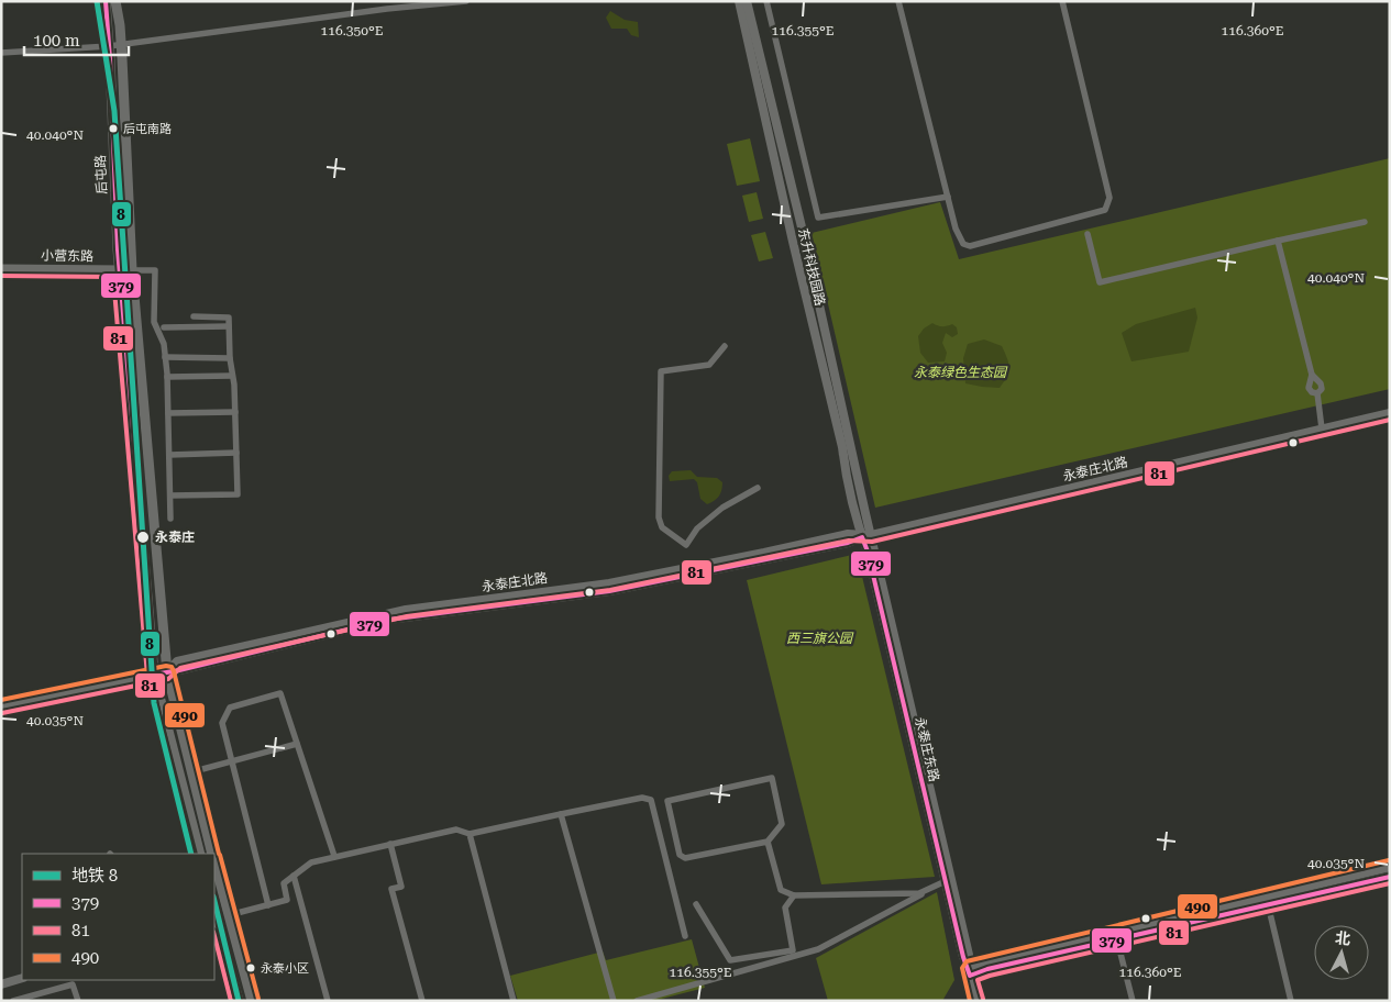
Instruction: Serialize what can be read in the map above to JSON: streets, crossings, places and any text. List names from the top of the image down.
{
  "streets": {
    "main road": ["后屯路", "小营东路"],
    "street": ["东升科技园路", "永泰庄北路", "永泰庄东路"]
  },
  "crossings": [
    ["后屯路", "小营东路"],
    ["后屯路", "永泰庄北路"],
    ["东升科技园路", "永泰庄北路"],
    ["东升科技园路", "永泰庄东路"],
    ["永泰庄北路", "永泰庄东路"]
  ],
  "parks": ["永泰绿色生态园", "西三旗公园"],
  "places": ["后屯南路", "永泰庄", "永泰小区"],
  "lines": [
    "metro line 8",
    "transit line 379",
    "transit line 81",
    "transit line 490"
  ],
  "legend": [
    "地铁 8",
    "379",
    "81",
    "490"
  ],
  "scale_bar": "100 m",
  "north": "top",
  "coordinates": [
    "116.350°E",
    "116.355°E",
    "116.360°E",
    "40.040°N",
    "40.035°N"
  ]
}
